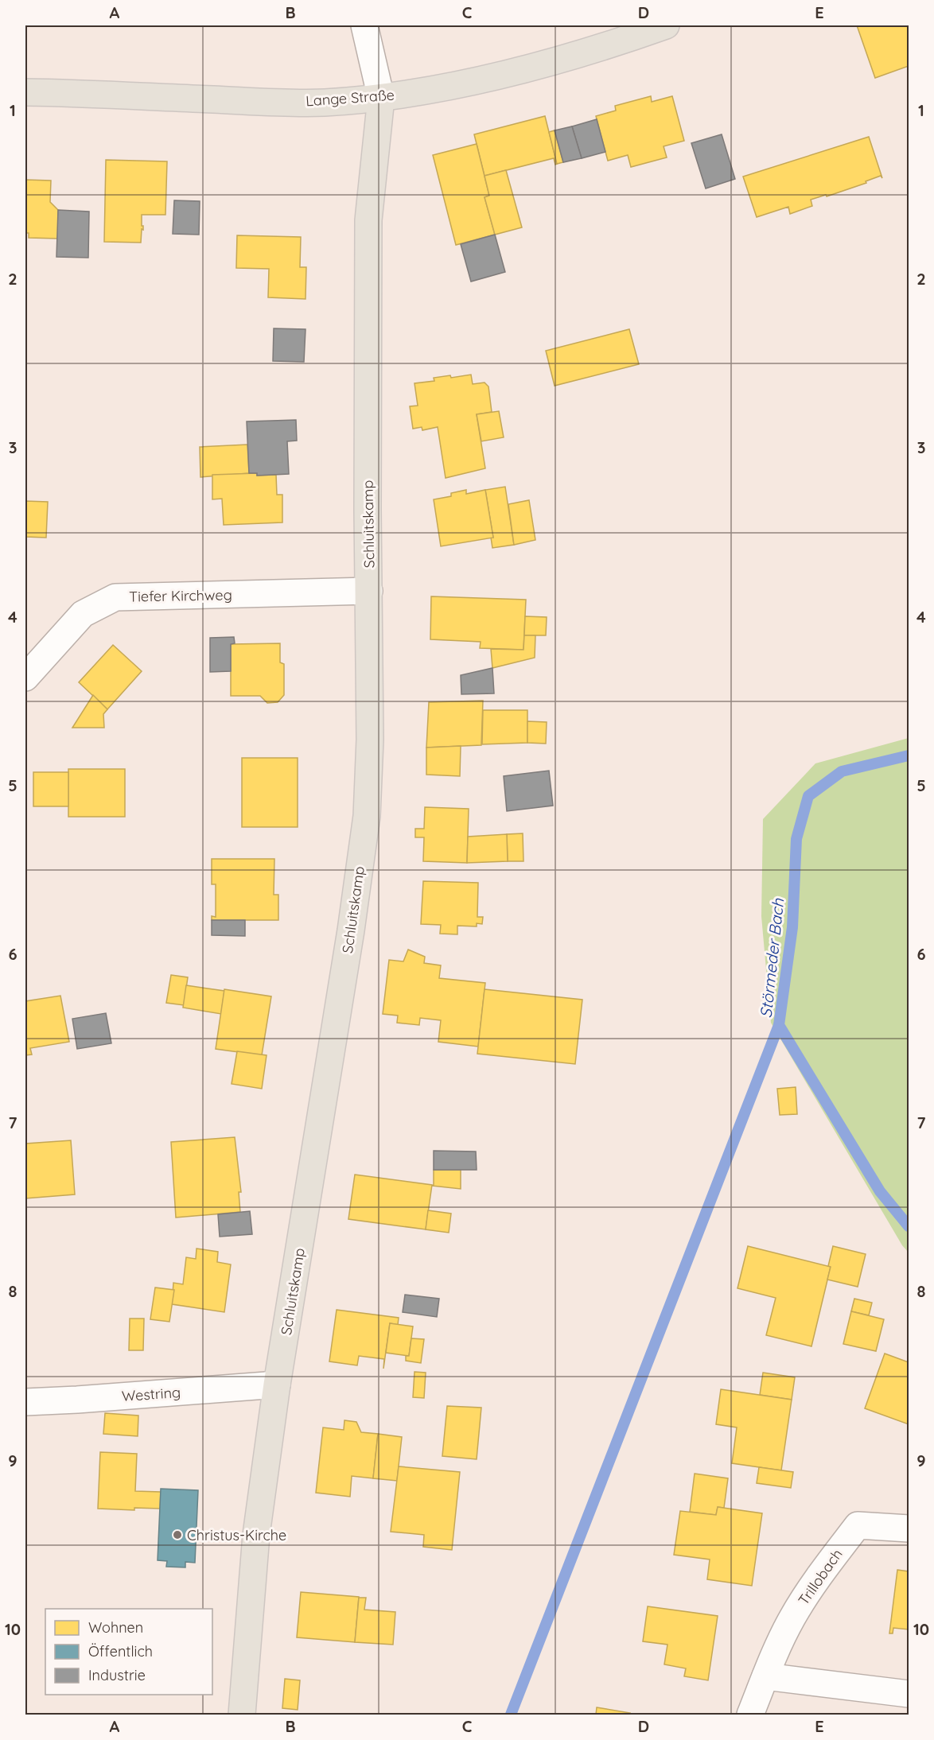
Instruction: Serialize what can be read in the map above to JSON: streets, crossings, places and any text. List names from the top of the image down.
{
  "streets": {
    "main road": ["Lange Straße", "Schluitskamp"],
    "street": ["Tiefer Kirchweg", "Westring", "Trillobach"]
  },
  "crossings": [
    ["Lange Straße", "Schluitskamp"],
    ["Schluitskamp", "Tiefer Kirchweg"],
    ["Schluitskamp", "Westring"]
  ],
  "water": ["Störmeder Bach"],
  "places": ["Christus-Kirche"],
  "legend": ["Wohnen", "Öffentlich", "Industrie"],
  "grid": {
    "columns": [
      "A",
      "B",
      "C",
      "D",
      "E"
    ],
    "rows": [
      "1",
      "2",
      "3",
      "4",
      "5",
      "6",
      "7",
      "8",
      "9",
      "10"
    ]
  }
}
